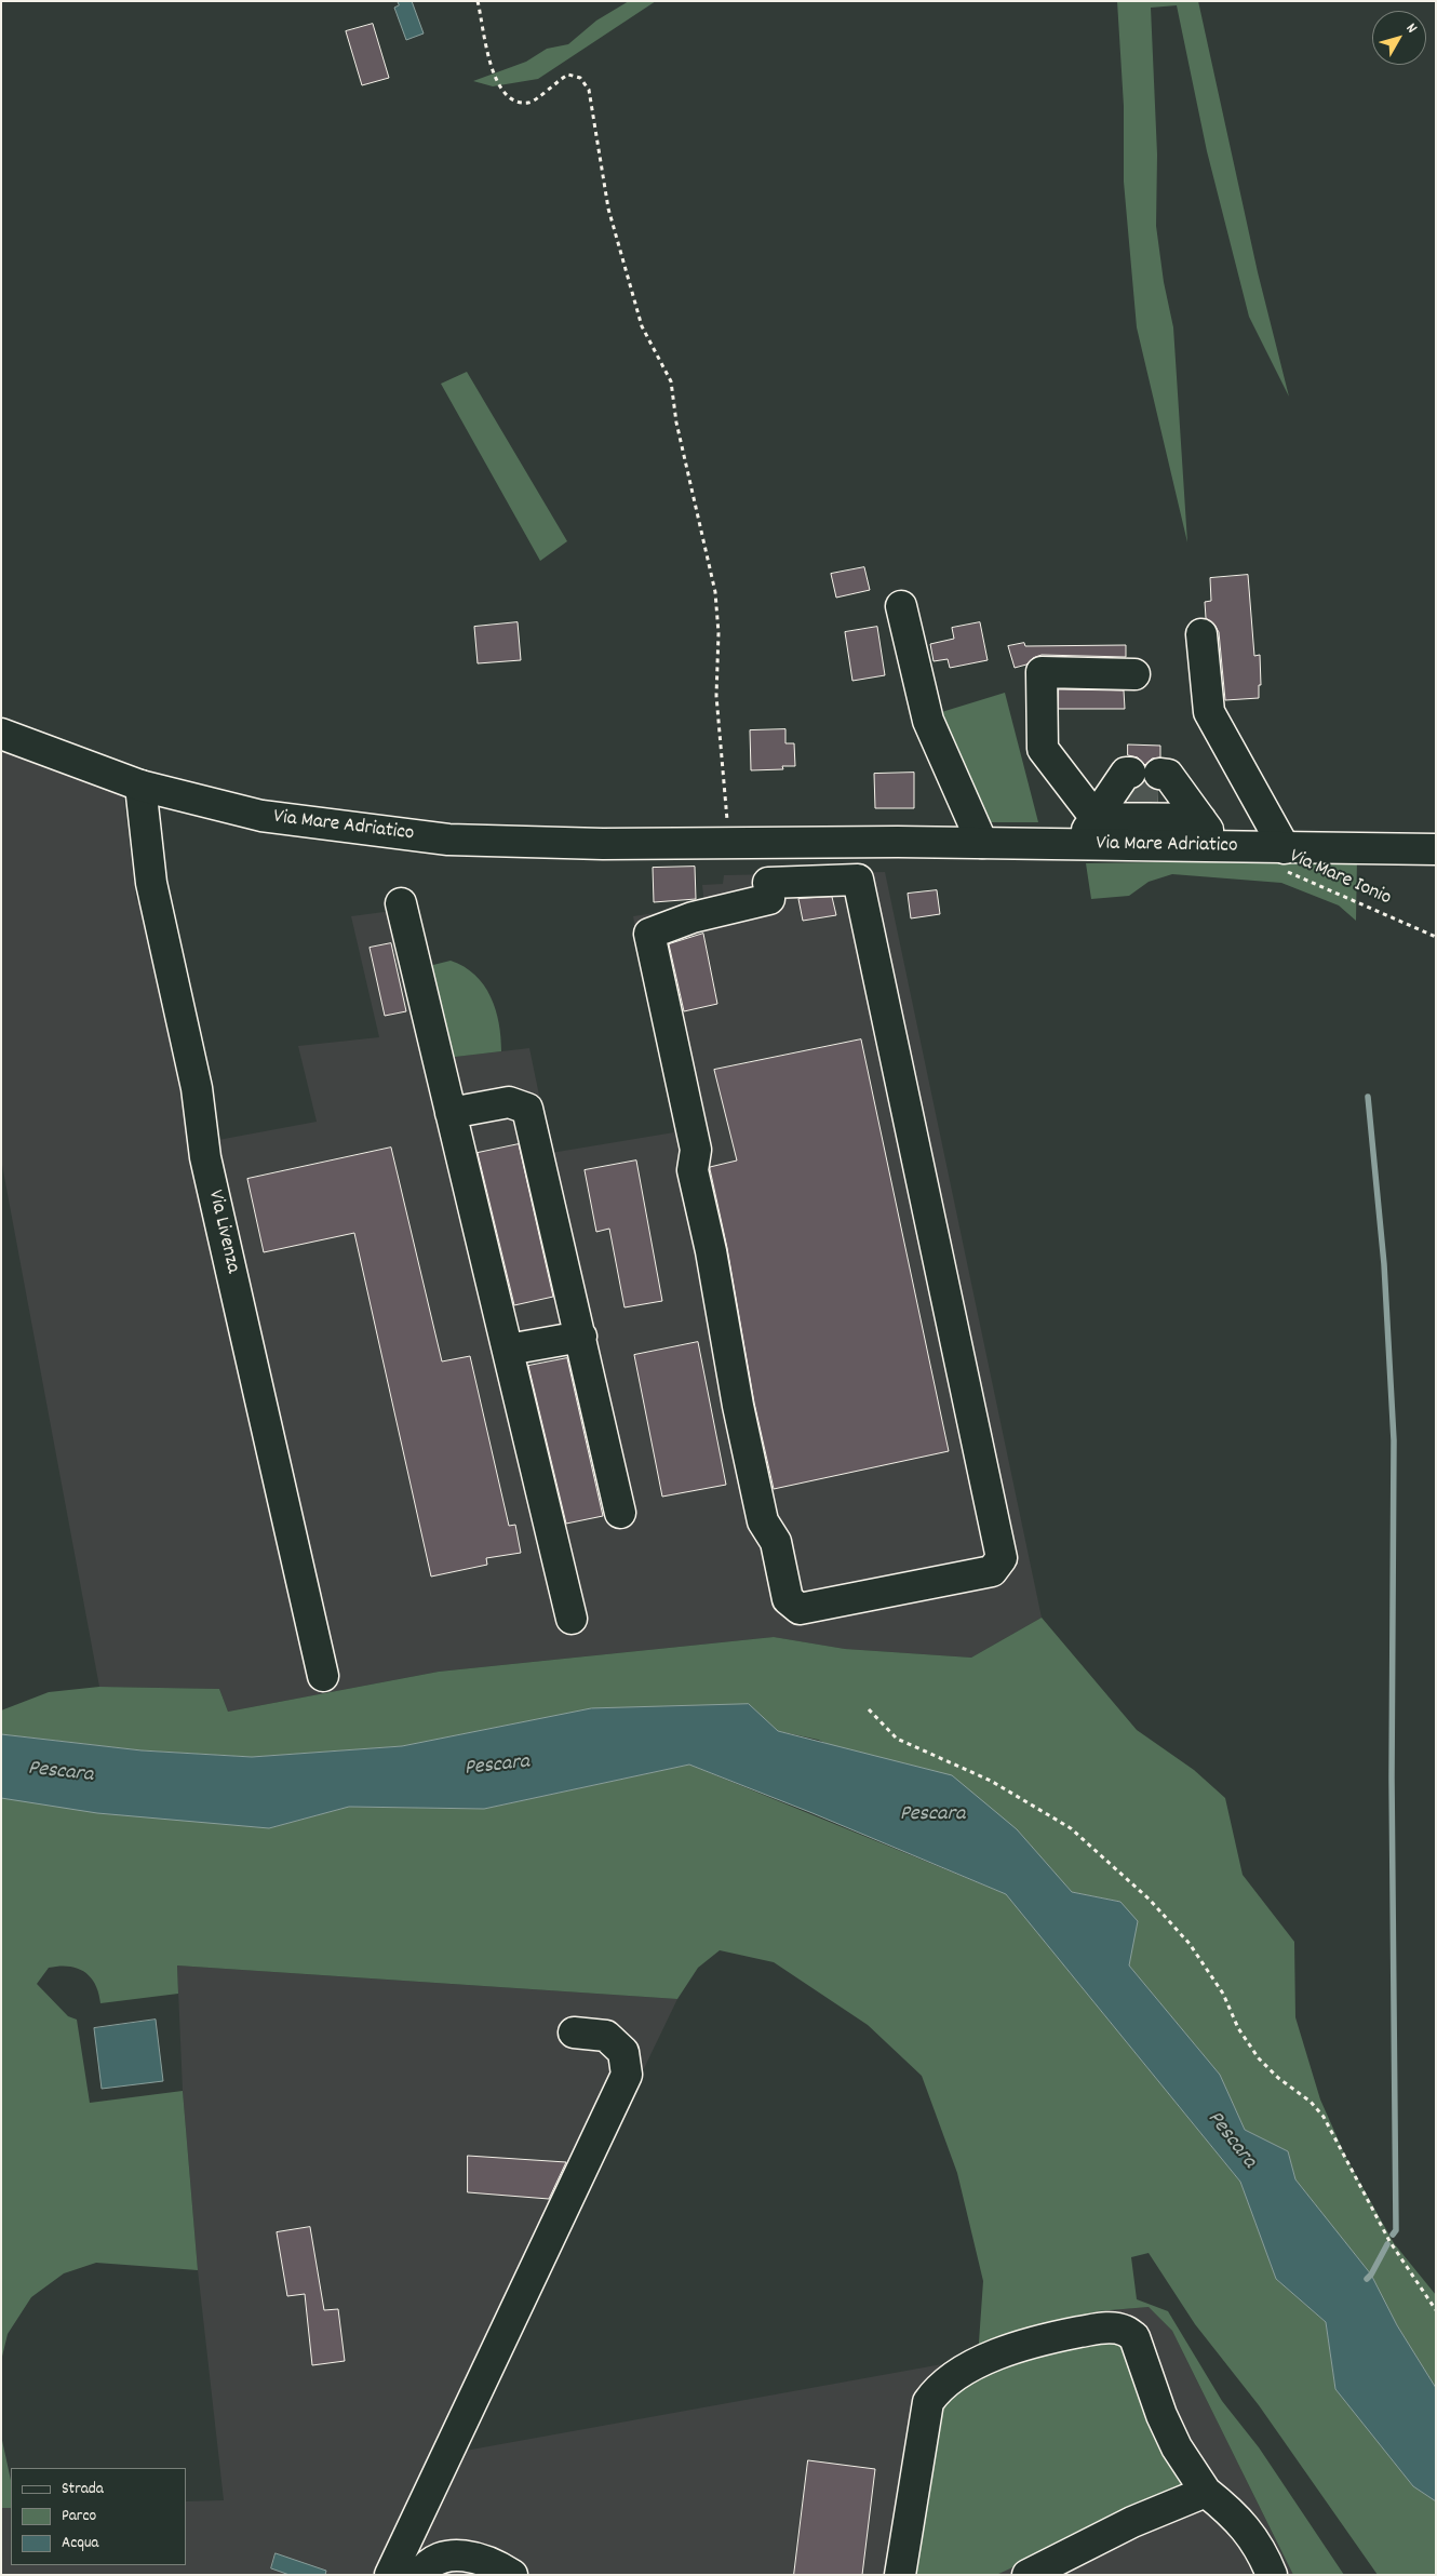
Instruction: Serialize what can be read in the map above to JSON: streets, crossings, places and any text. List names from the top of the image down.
{
  "streets": {
    "main road": ["Via Mare Adriatico", "Via Livenza"],
    "path": ["Via Mare Ionio"]
  },
  "crossings": [
    ["Via Mare Adriatico", "Via Mare Ionio"],
    ["Via Mare Adriatico", "Via Livenza"]
  ],
  "water": ["Pescara"],
  "legend": ["Strada", "Parco", "Acqua"],
  "north": "top right"
}
